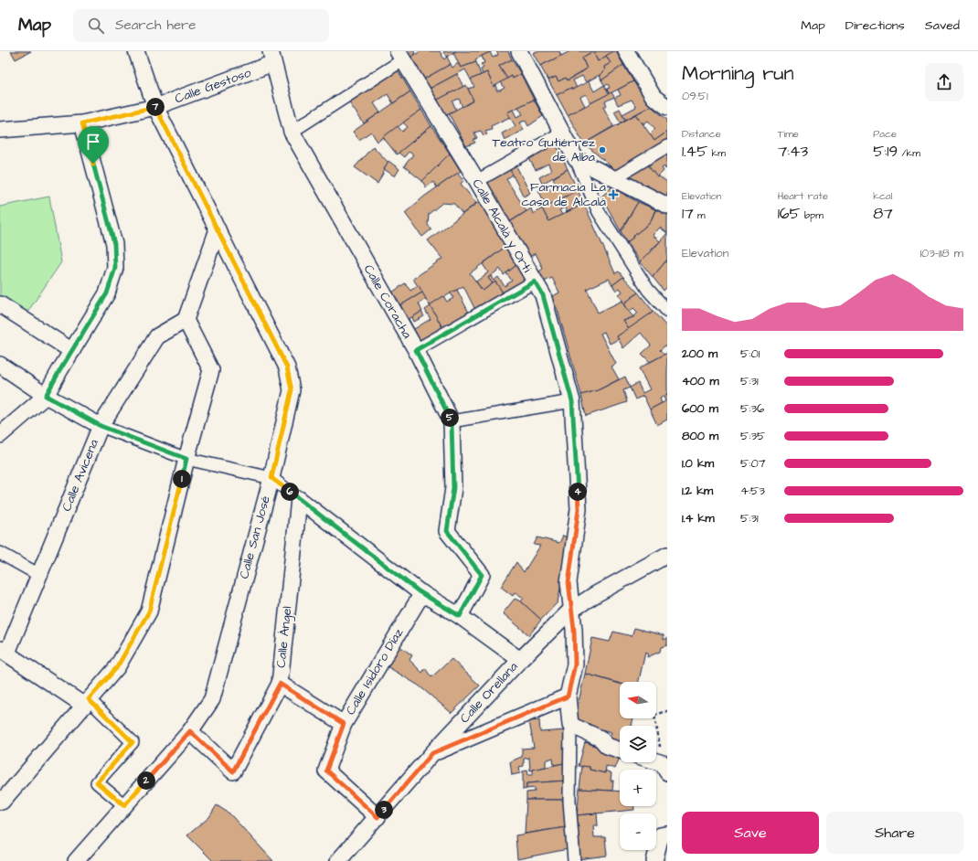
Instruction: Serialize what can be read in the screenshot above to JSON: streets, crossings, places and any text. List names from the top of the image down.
{
  "streets": {
    "street": [
      "Calle Gestoso",
      "Calle Alcalá y Orti",
      "Calle Coracha",
      "Calle Avicena",
      "Calle San José",
      "Calle Ángel",
      "Calle Isidoro Díaz",
      "Calle Orellana"
    ]
  },
  "crossings": [
    ["Calle Gestoso", "Calle Coracha"],
    ["Calle Gestoso", "Calle San José"],
    ["Calle Alcalá y Orti", "Calle Orellana"],
    ["Calle San José", "Calle Ángel"],
    ["Calle Isidoro Díaz", "Calle Orellana"]
  ],
  "places": {
    "other": ["Teatro Gutiérrez de Alba"],
    "health": ["Farmacia La casa de Alcalá"]
  },
  "north": "left",
  "page": {
    "header": "Map",
    "search": "Search here",
    "nav": ["Map", "Directions", "Saved"],
    "heading": ["Morning run", "09:51"],
    "pins": [
      "7",
      "5",
      "1",
      "4",
      "6",
      "2",
      "3"
    ],
    "stats": [
      ["Distance", "1.45 km"],
      ["Time", "7:43"],
      ["Pace", "5:19 /km"],
      ["Elevation", "17 m"],
      ["Heart rate", "165 bpm"],
      ["kcal", "87"]
    ],
    "chart": ["Elevation", "103–118 m"],
    "list": [
      {
        "name": "200 m",
        "note": "5:01"
      },
      {
        "name": "400 m",
        "note": "5:31"
      },
      {
        "name": "600 m",
        "note": "5:36"
      },
      {
        "name": "800 m",
        "note": "5:35"
      },
      {
        "name": "1.0 km",
        "note": "5:07"
      },
      {
        "name": "1.2 km",
        "note": "4:53"
      },
      {
        "name": "1.4 km",
        "note": "5:31"
      }
    ],
    "map_buttons": ["+", "−"],
    "buttons": ["Save", "Share"]
  }
}
